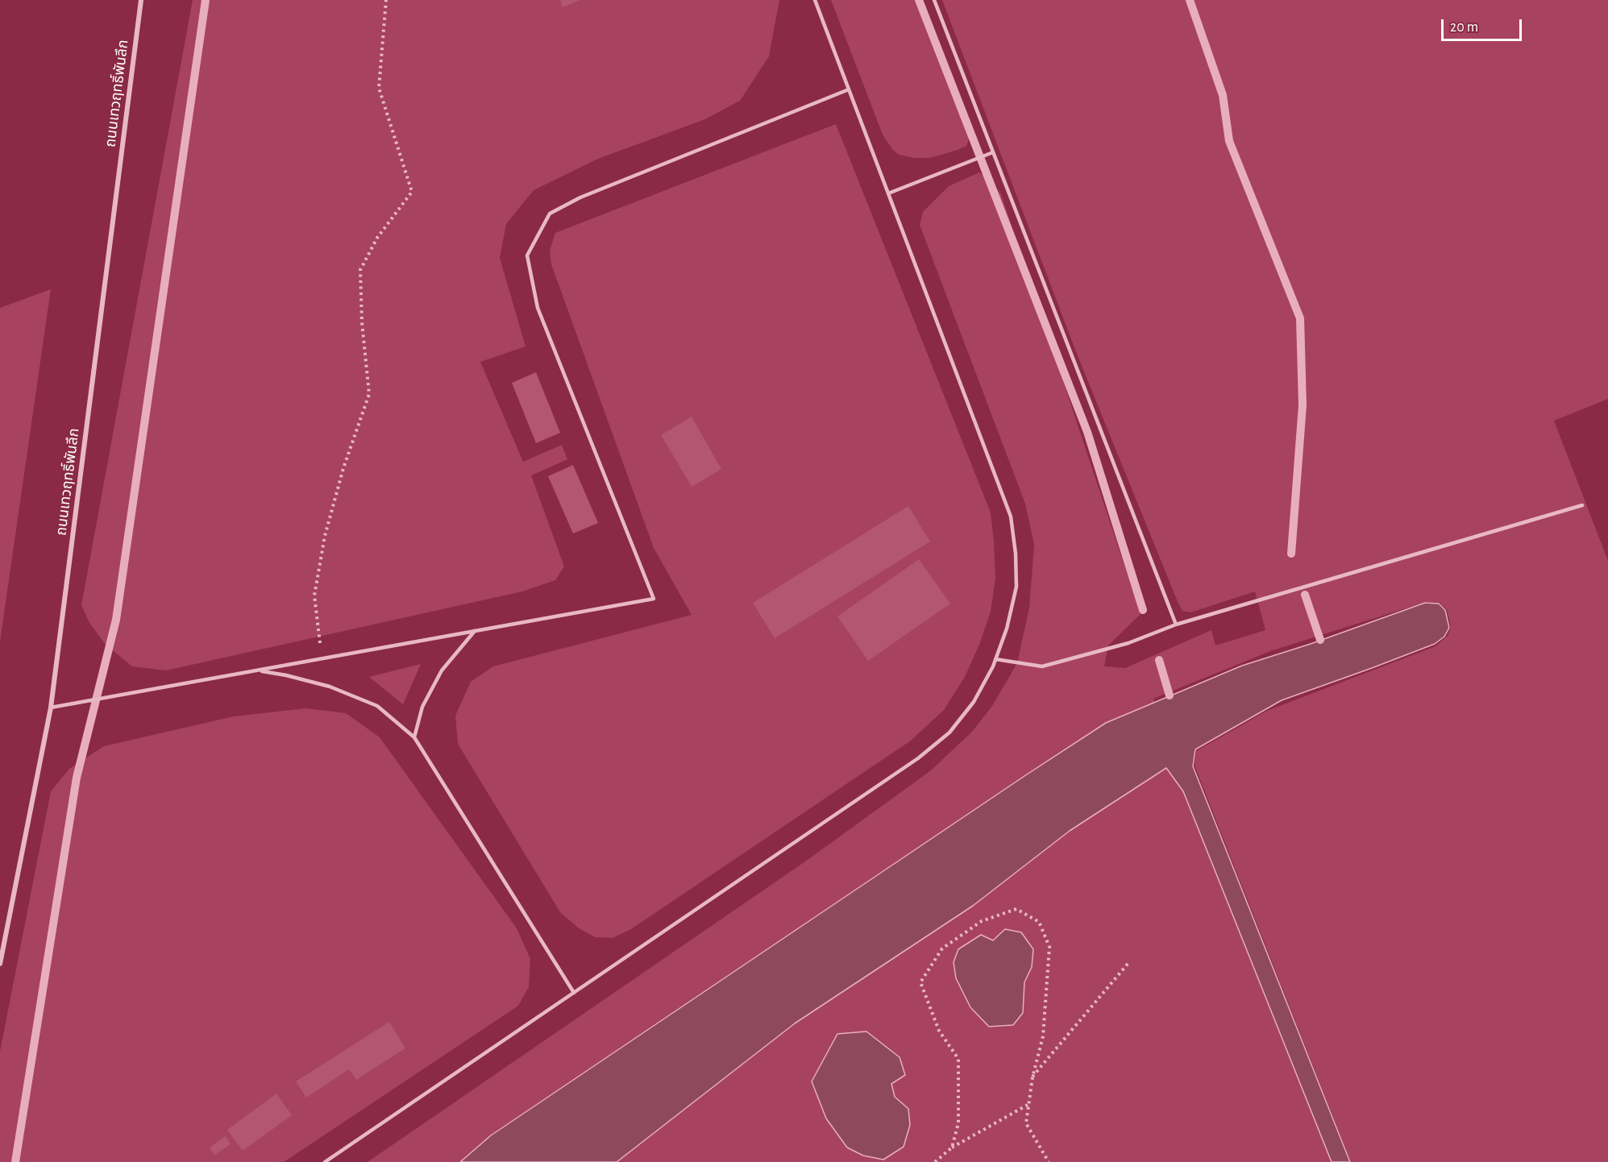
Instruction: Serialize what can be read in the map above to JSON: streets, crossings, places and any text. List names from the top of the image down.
{
  "streets": {
    "street": ["ถนนเทวฤทธิ์พันลึก"]
  },
  "scale_bar": "20 m"
}
